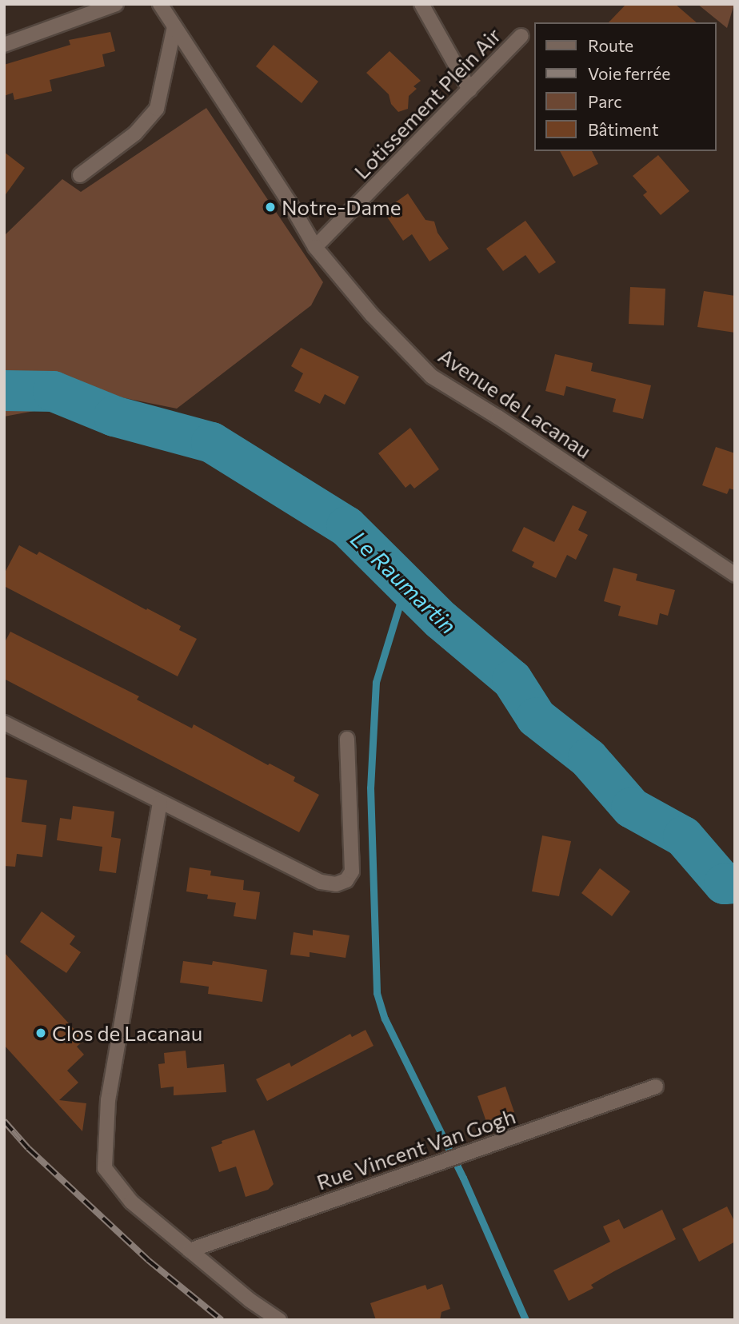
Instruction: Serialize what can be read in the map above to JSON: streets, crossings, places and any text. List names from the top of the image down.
{
  "streets": {
    "street": ["Lotissement Plein Air", "Avenue de Lacanau", "Rue Vincent Van Gogh"]
  },
  "crossings": [
    ["Lotissement Plein Air", "Avenue de Lacanau"]
  ],
  "water": ["Le Raumartin"],
  "places": ["Notre-Dame", "Clos de Lacanau"],
  "legend": [
    "Route",
    "Voie ferrée",
    "Parc",
    "Bâtiment"
  ]
}
